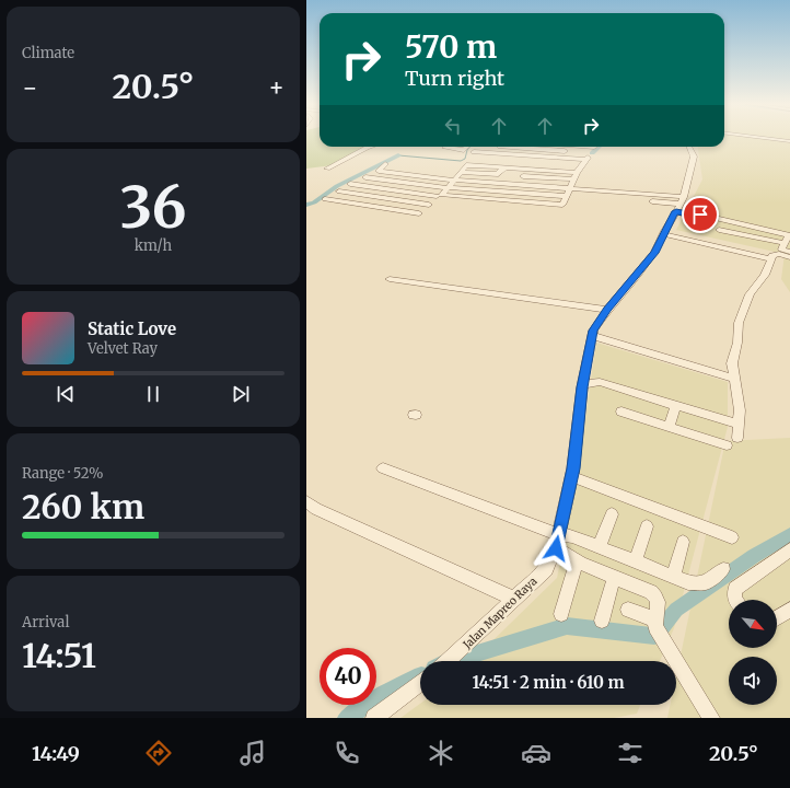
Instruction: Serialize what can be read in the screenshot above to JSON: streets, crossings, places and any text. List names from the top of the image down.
{
  "streets": {
    "street": ["Jalan Mapreo Raya"]
  },
  "north": "bottom right",
  "page": {
    "tile": [
      "Climate",
      ["36", "km/h"],
      ["Range · 52%", "260 km"],
      ["Arrival", "14:51"]
    ],
    "turn": ["570 m", "Turn right"],
    "heat": ["−", "20.5°", "+"],
    "song": ["Static Love", "Velvet Ray"],
    "limit": "40",
    "trip": "14:51 · 2 min · 610 m",
    "tabs": ["14:49", "20.5°"]
  }
}
